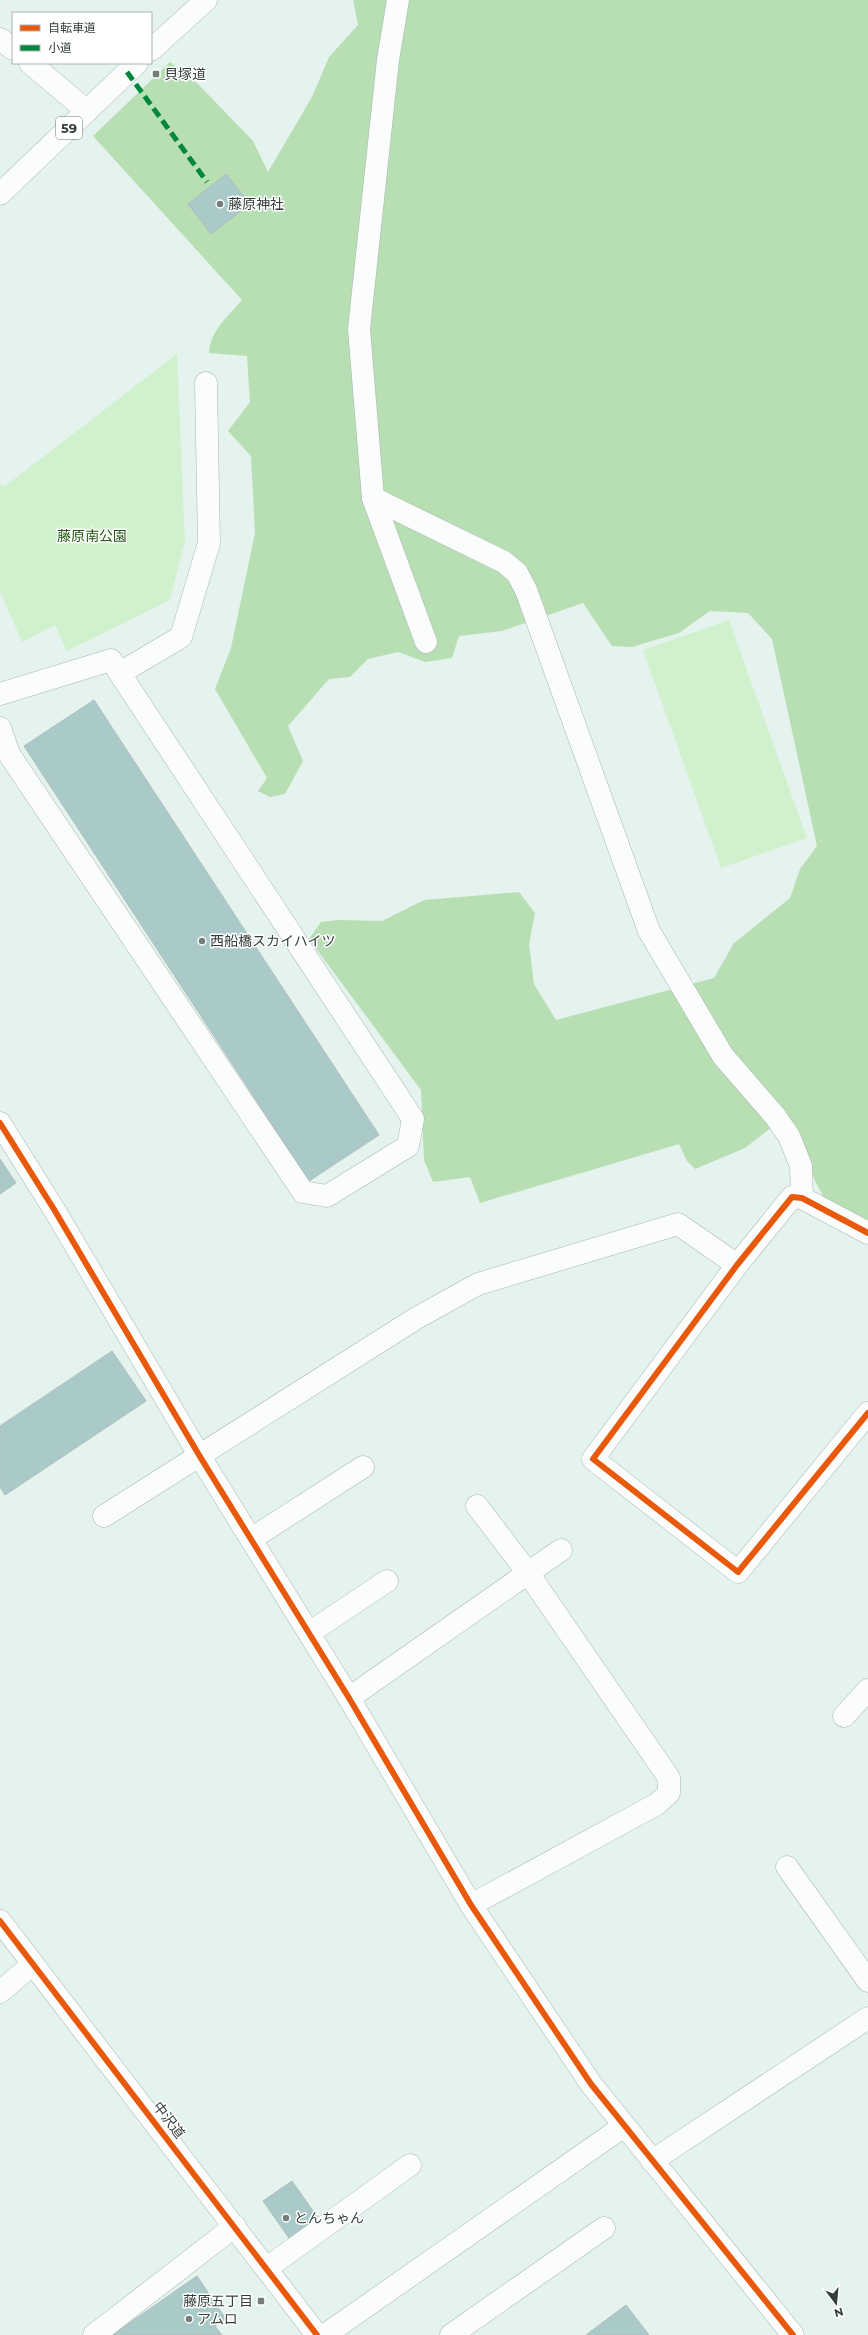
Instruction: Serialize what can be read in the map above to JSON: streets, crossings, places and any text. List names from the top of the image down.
{
  "streets": {
    "street": ["59", "中沢道"]
  },
  "parks": ["藤原南公園"],
  "places": {
    "transit": ["貝塚道", "藤原五丁目"],
    "other": [
      "藤原神社",
      "西船橋スカイハイツ",
      "とんちゃん",
      "アムロ"
    ]
  },
  "legend": ["自転車道", "小道"],
  "north": "bottom"
}
